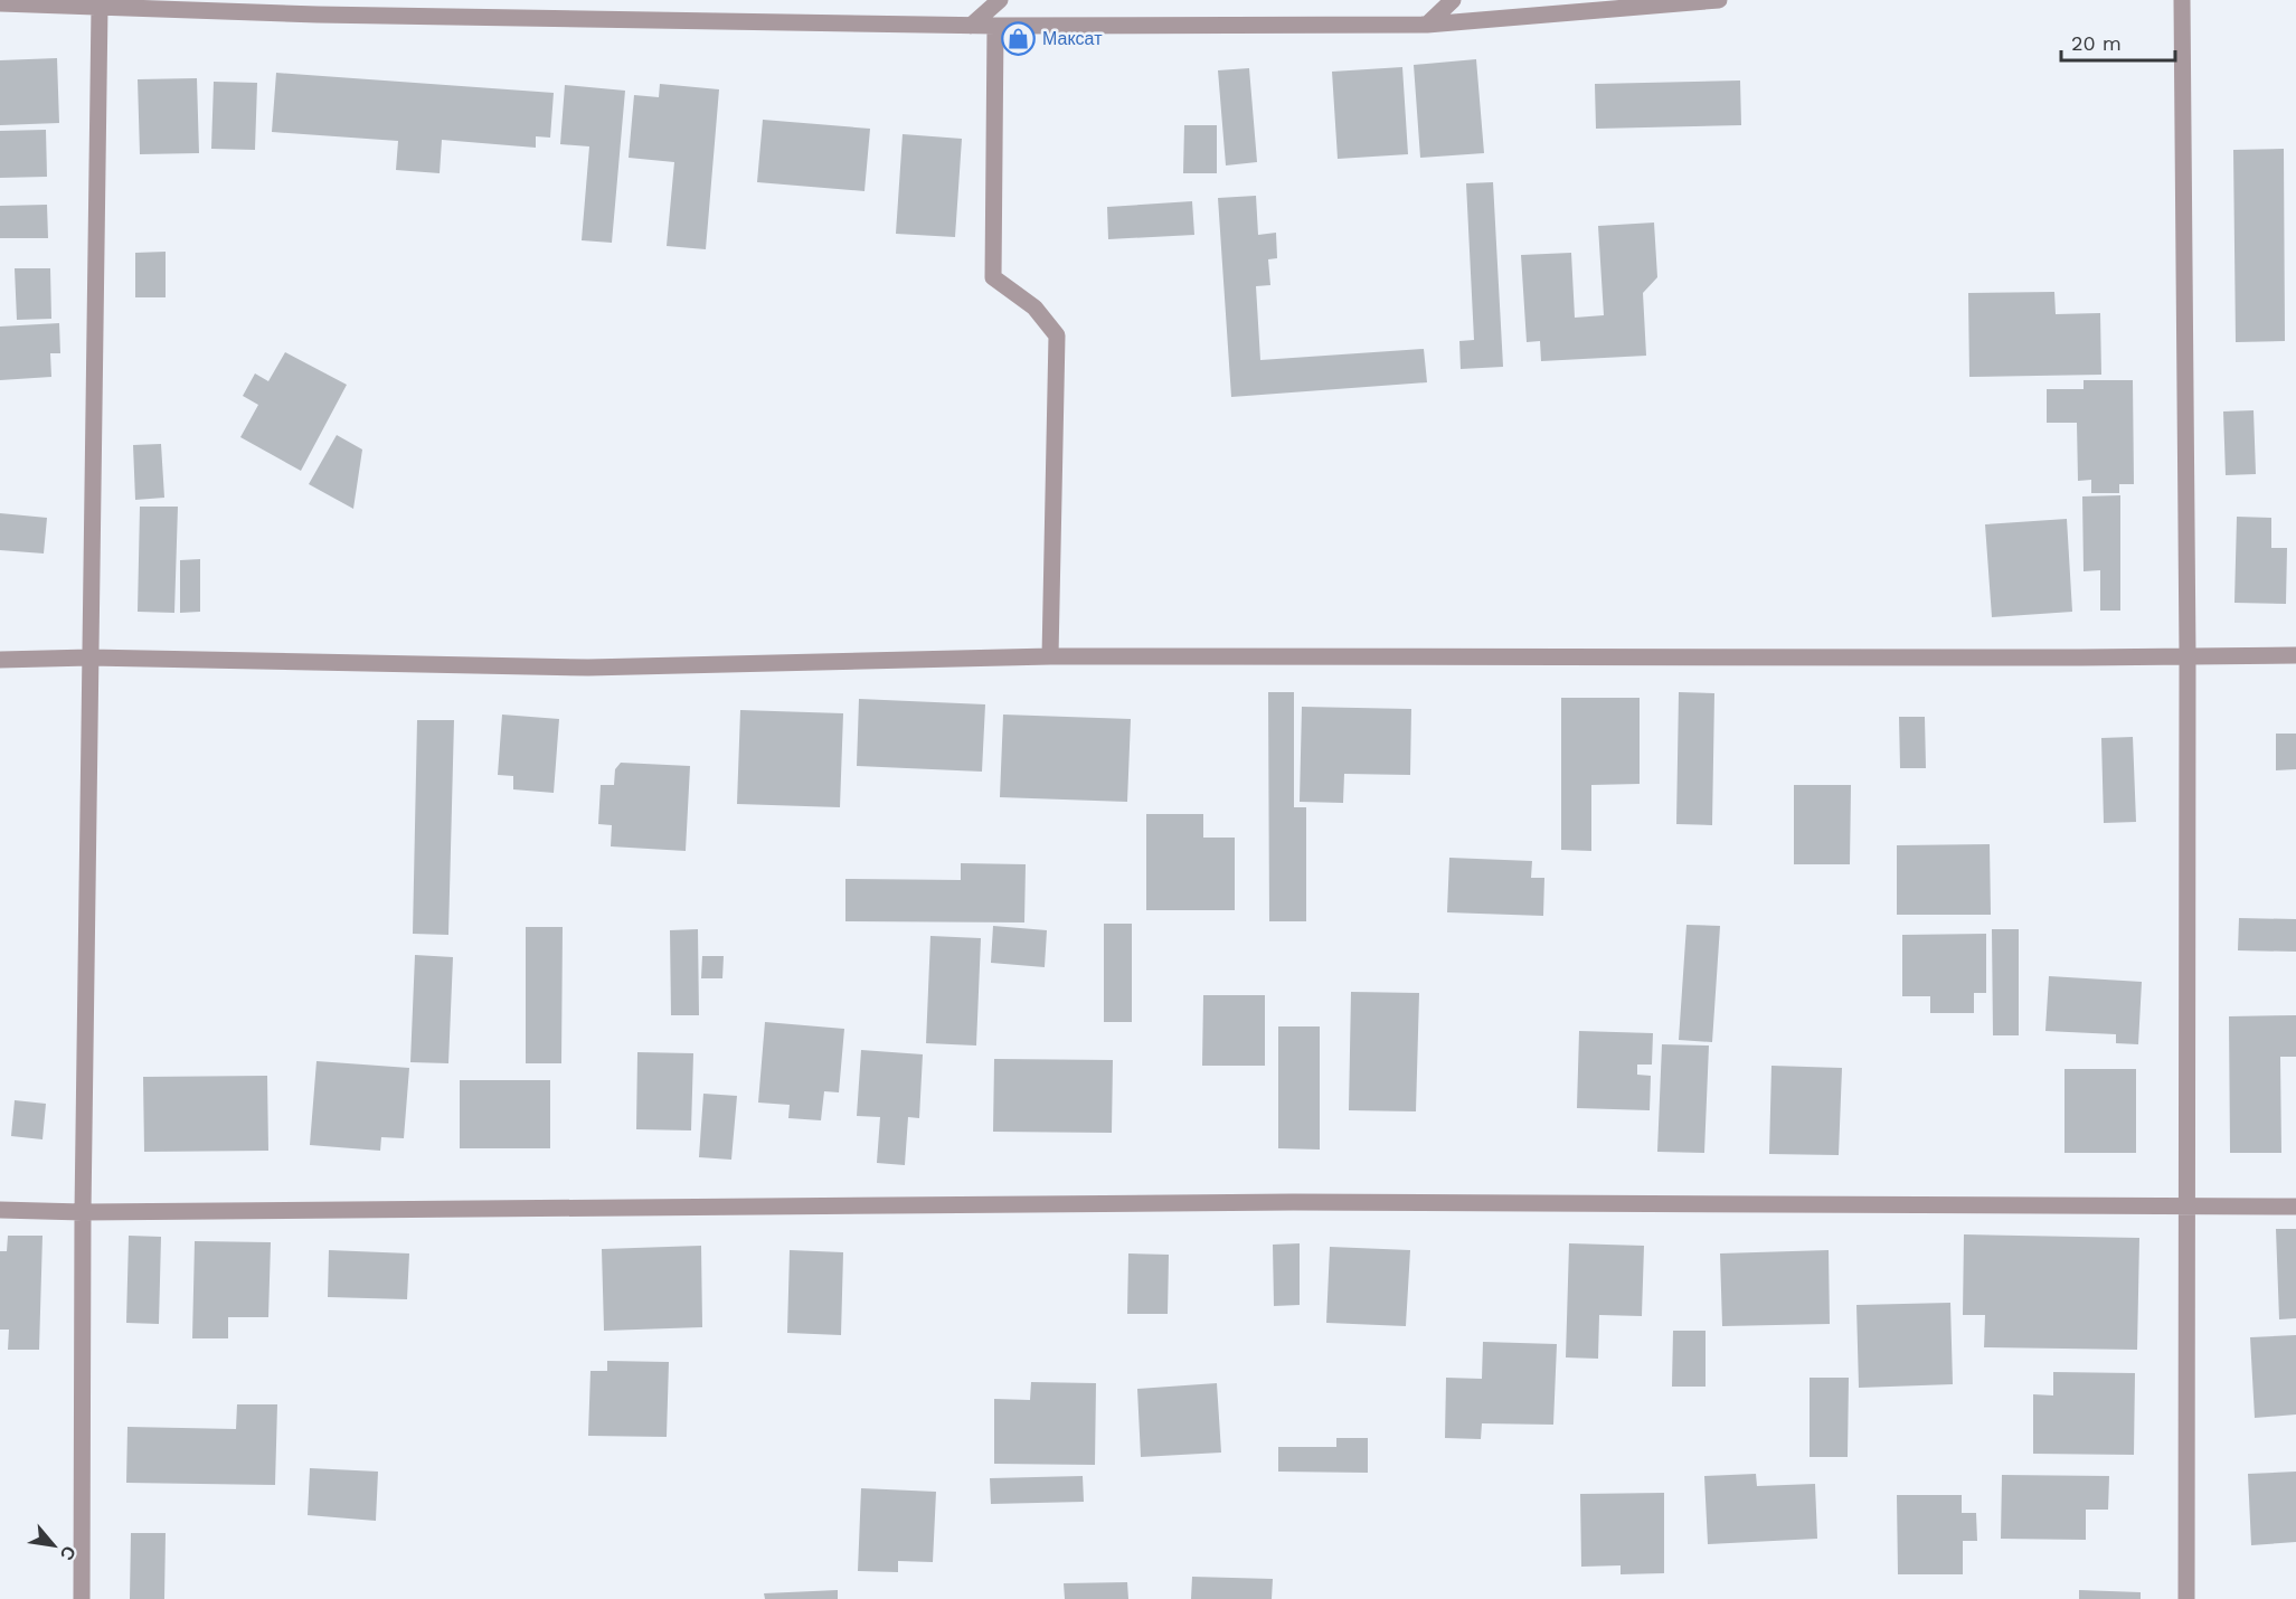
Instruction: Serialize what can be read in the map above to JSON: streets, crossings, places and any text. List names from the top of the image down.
{
  "places": {
    "shop": ["Максат"]
  },
  "scale_bar": "20 m",
  "north": "bottom right"
}
